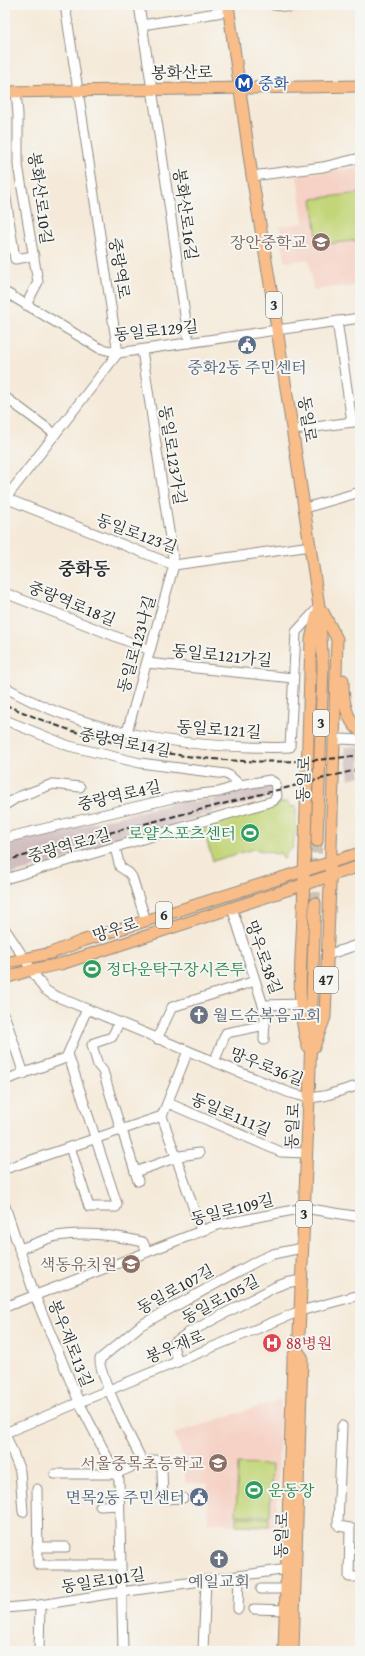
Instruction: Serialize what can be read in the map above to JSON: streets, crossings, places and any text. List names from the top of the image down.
{
  "streets": {
    "main road": [
      "봉화산로",
      "3",
      "동일로",
      "6",
      "망우로",
      "47"
    ],
    "street": [
      "봉화산로10길",
      "봉화산로16길",
      "중랑역로",
      "동일로129길",
      "동일로123가길",
      "동일로123길",
      "중랑역로18길",
      "동일로123나길",
      "동일로121가길",
      "동일로121길",
      "중랑역로14길",
      "중랑역로4길",
      "중랑역로2길",
      "망우로38길",
      "망우로36길",
      "동일로111길",
      "동일로109길",
      "동일로107길",
      "동일로105길",
      "봉우재로13길",
      "봉우재로",
      "동일로101길"
    ]
  },
  "crossings": [
    ["봉화산로", "봉화산로10길"],
    ["봉화산로", "봉화산로16길"],
    ["봉화산로", "중랑역로"],
    ["봉화산로", "동일로"],
    ["봉화산로10길", "동일로129길"],
    ["봉화산로16길", "동일로129길"],
    ["중랑역로", "동일로129길"],
    ["동일로129길", "동일로"],
    ["동일로129길", "동일로123가길"],
    ["동일로", "동일로123길"],
    ["동일로", "동일로121길"],
    ["동일로", "47"],
    ["동일로", "망우로36길"],
    ["동일로", "동일로111길"],
    ["동일로", "동일로109길"],
    ["동일로", "동일로107길"],
    ["동일로", "동일로105길"],
    ["동일로", "봉우재로"],
    ["동일로", "동일로101길"],
    ["동일로123가길", "동일로123길"],
    ["동일로123가길", "동일로123나길"],
    ["동일로123길", "동일로123나길"],
    ["중랑역로18길", "동일로123나길"],
    ["동일로123나길", "동일로121가길"],
    ["동일로123나길", "동일로121길"],
    ["동일로121가길", "동일로121길"],
    ["중랑역로14길", "중랑역로4길"],
    ["중랑역로14길", "중랑역로2길"],
    ["중랑역로4길", "중랑역로2길"],
    ["중랑역로2길", "망우로"],
    ["망우로", "망우로38길"],
    ["망우로", "47"],
    ["망우로", "망우로36길"],
    ["동일로109길", "봉우재로13길"],
    ["동일로107길", "봉우재로"],
    ["동일로105길", "봉우재로"],
    ["봉우재로13길", "봉우재로"],
    ["봉우재로13길", "동일로101길"]
  ],
  "districts": ["중화동"],
  "places": {
    "metro station": ["중화"],
    "school or university": ["장안중학교", "색동유치원", "서울중목초등학교"],
    "public building": ["중화2동 주민센터", "면목2동 주민센터"],
    "sports": ["로얄스포츠센터", "정다운탁구장시즌투", "운동장"],
    "church": ["월드순복음교회", "예일교회"],
    "hospital": ["88병원"]
  }
}
